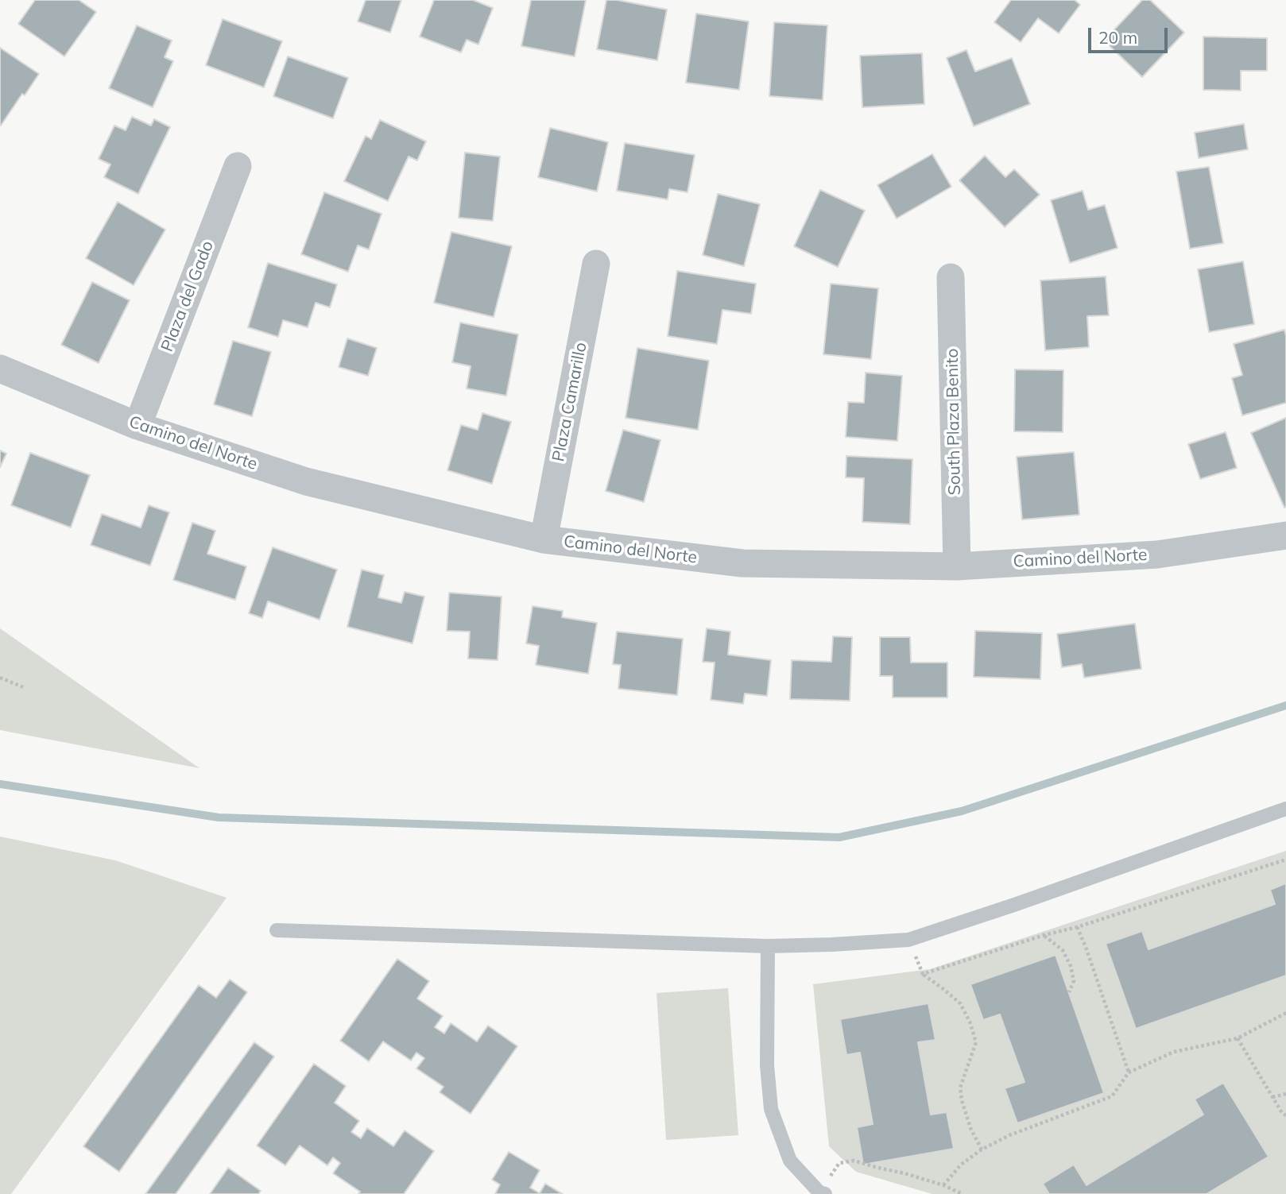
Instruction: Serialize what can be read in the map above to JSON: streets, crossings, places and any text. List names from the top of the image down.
{
  "streets": {
    "street": [
      "Plaza del Gado",
      "Plaza Camarillo",
      "South Plaza Benito",
      "Camino del Norte"
    ]
  },
  "crossings": [
    ["Plaza del Gado", "Camino del Norte"],
    ["Plaza Camarillo", "Camino del Norte"],
    ["South Plaza Benito", "Camino del Norte"]
  ],
  "scale_bar": "20 m"
}
